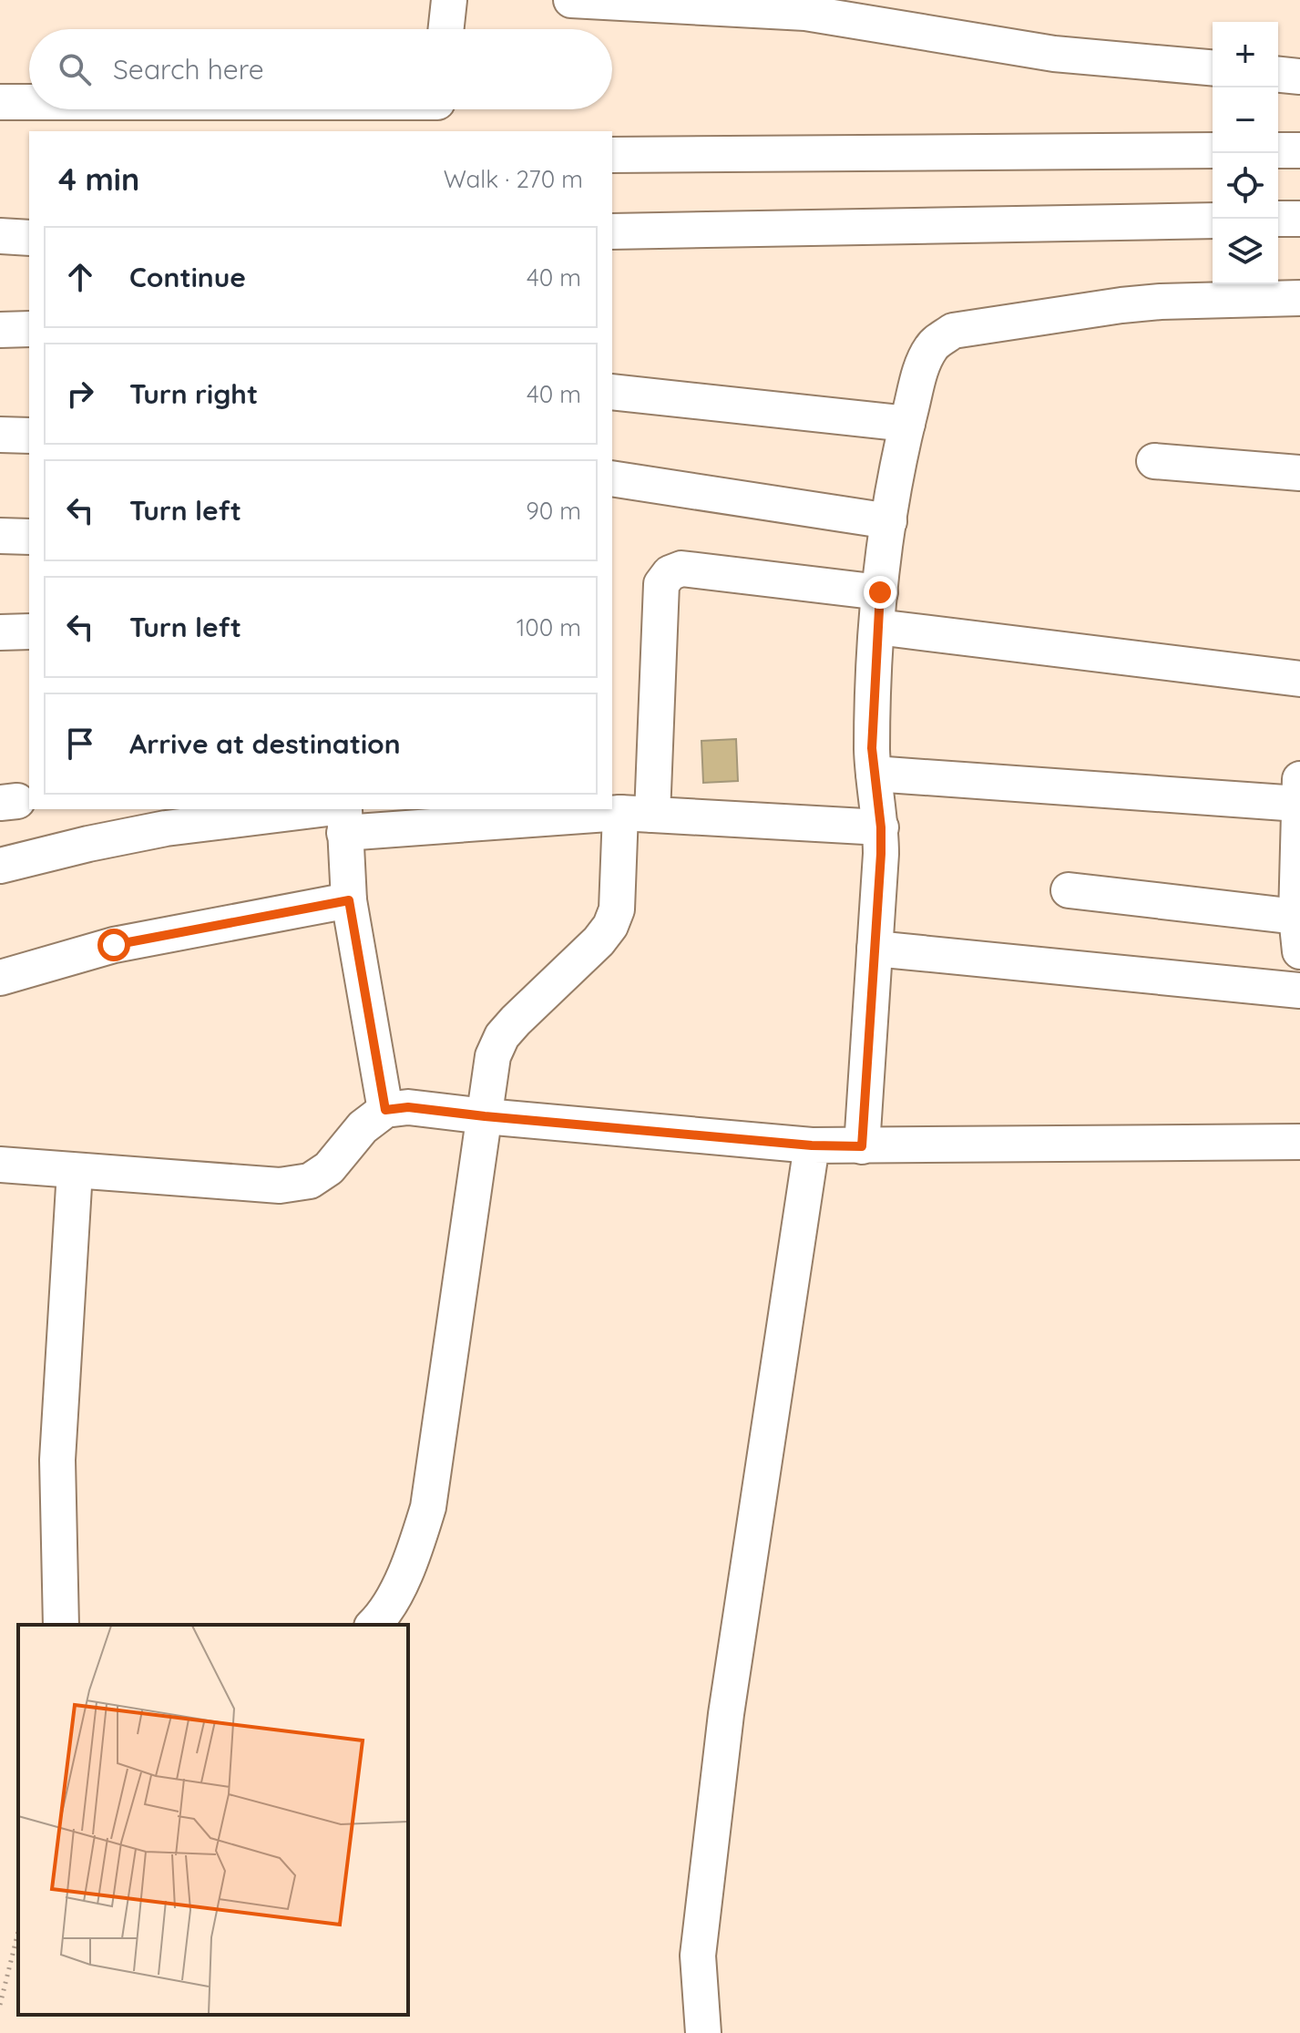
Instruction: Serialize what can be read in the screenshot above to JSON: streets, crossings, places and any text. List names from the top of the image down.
{
  "page": {
    "map_buttons": ["+", "−"],
    "search": "Search here",
    "heading": ["4 min", "Walk · 270 m"],
    "list": [
      ["Continue", "40 m"],
      ["Turn right", "40 m"],
      ["Turn left", "90 m"],
      ["Turn left", "100 m"],
      "Arrive at destination"
    ]
  }
}
